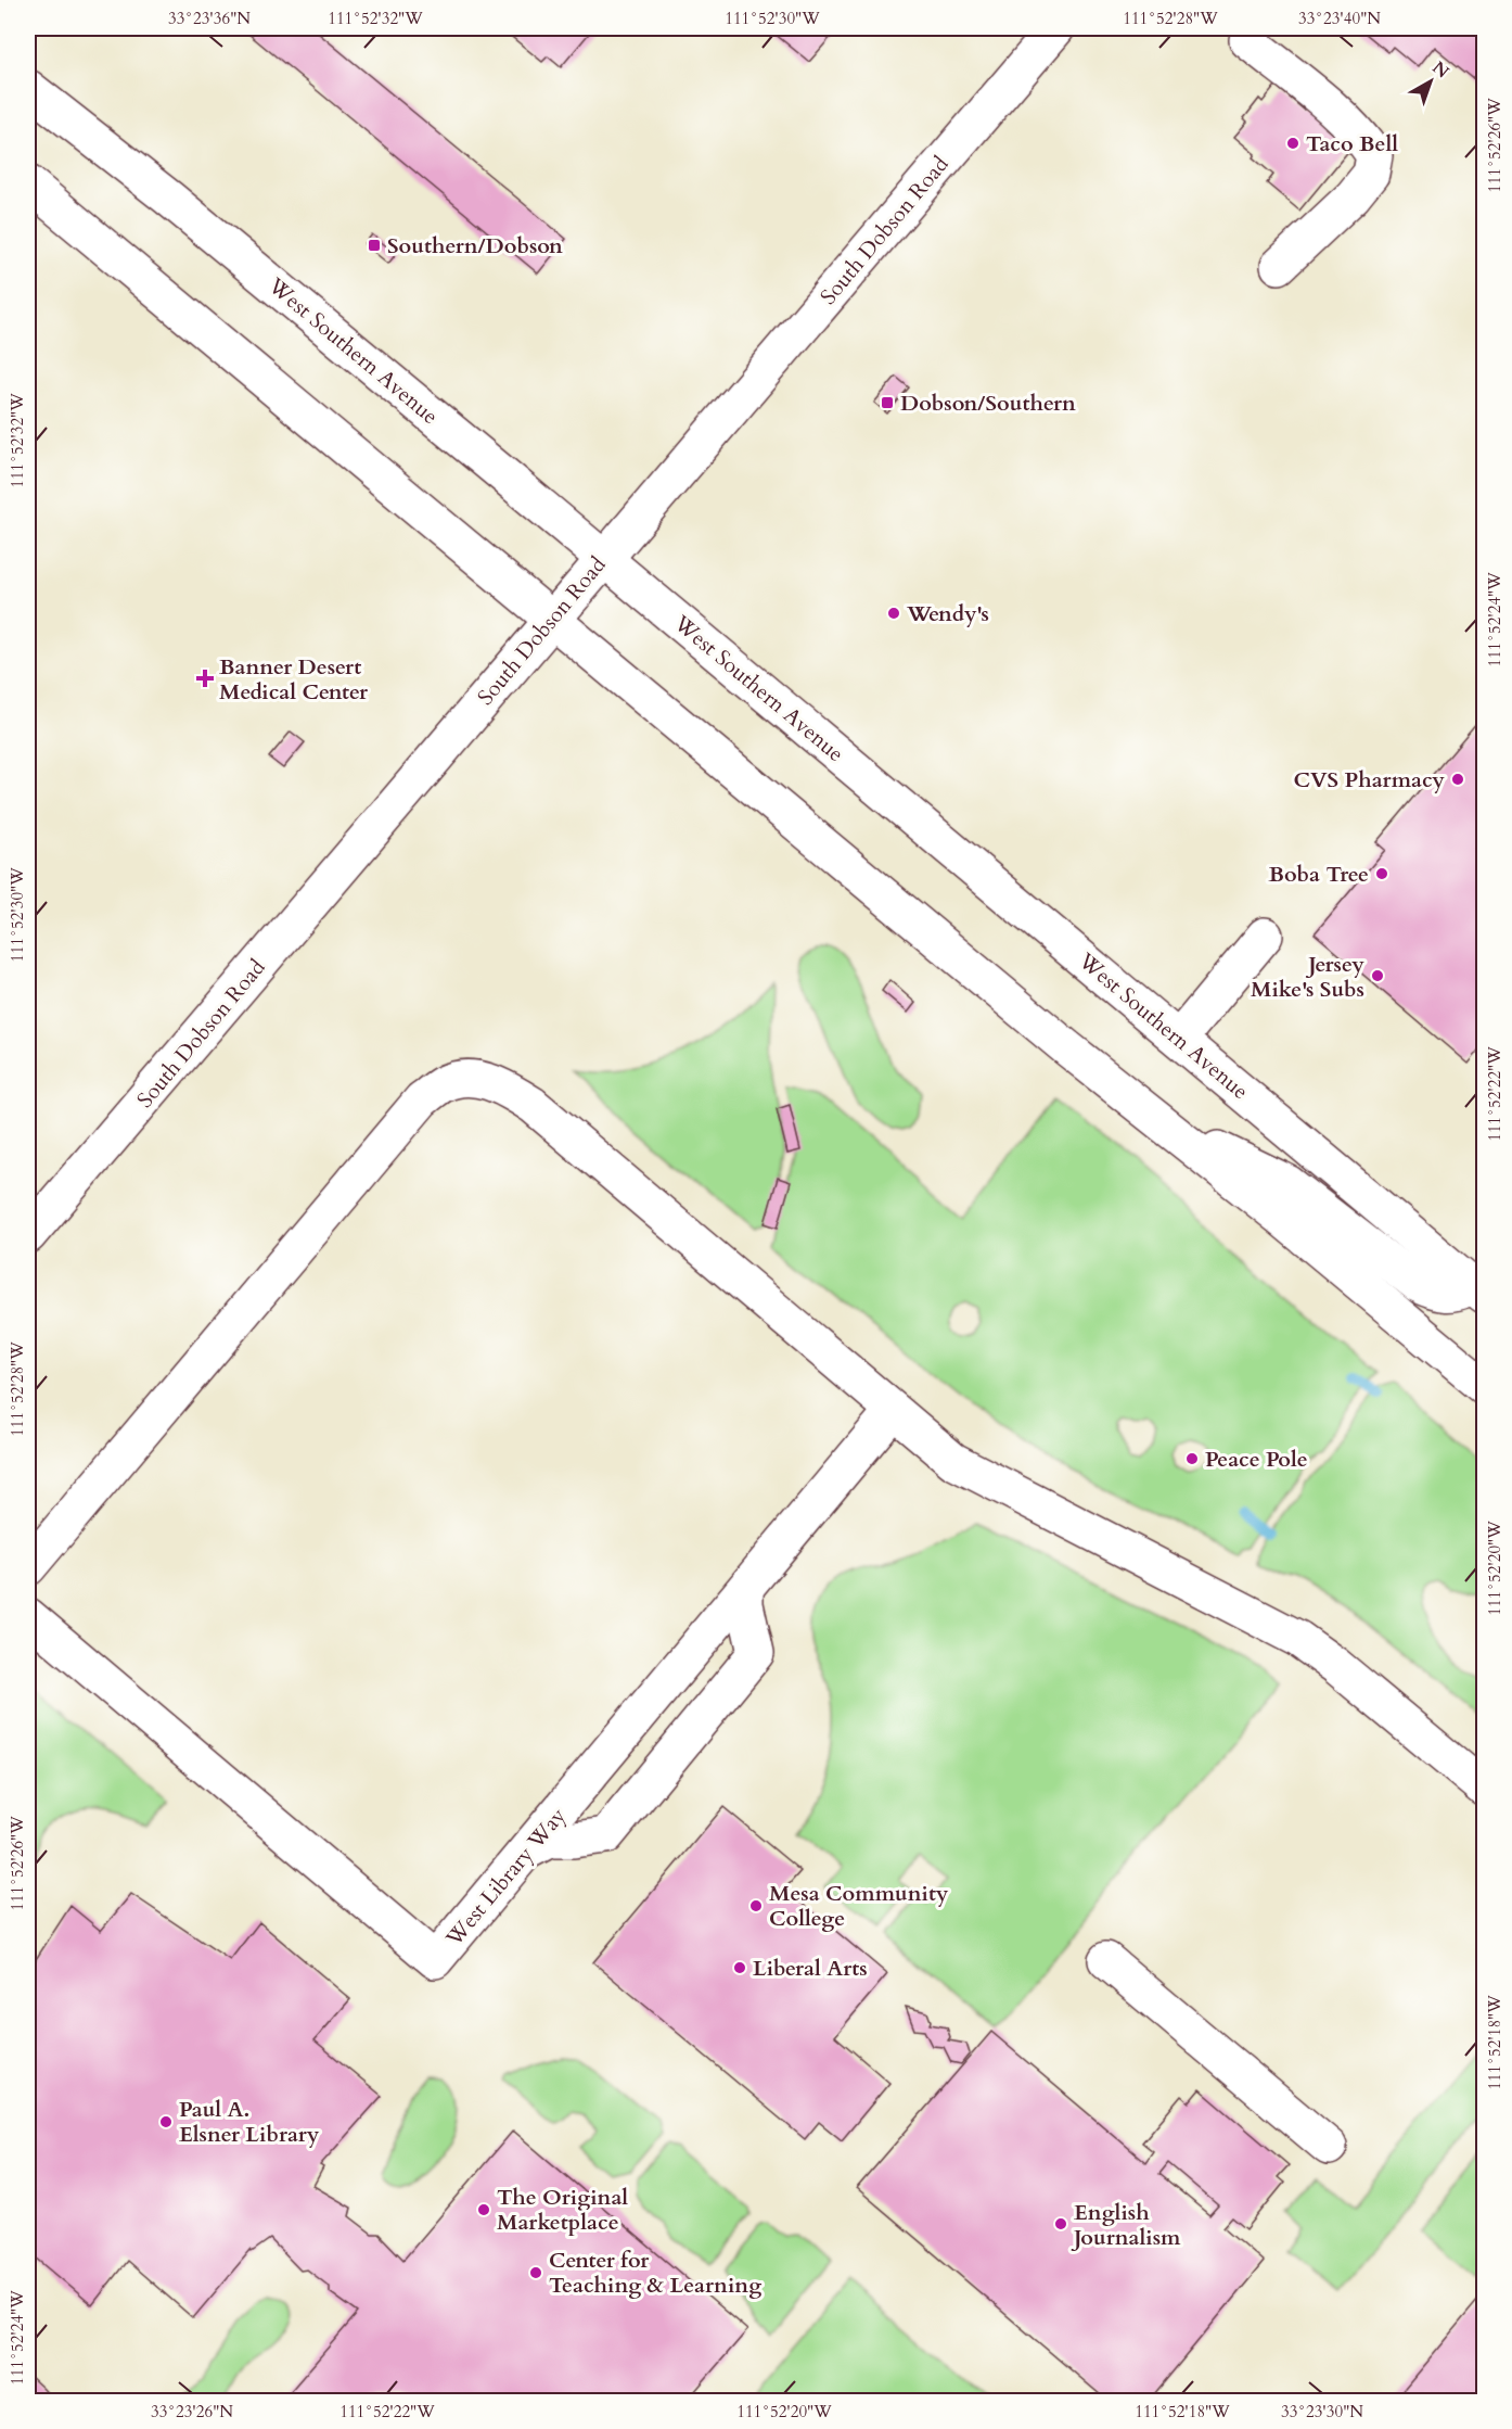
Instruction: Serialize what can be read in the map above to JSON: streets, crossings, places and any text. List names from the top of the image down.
{
  "streets": {
    "main road": ["South Dobson Road", "West Southern Avenue", "West Library Way"]
  },
  "crossings": [
    ["South Dobson Road", "West Southern Avenue"]
  ],
  "places": {
    "other": [
      "Taco Bell",
      "Wendy's",
      "CVS Pharmacy",
      "Boba Tree",
      "Jersey Mike's Subs",
      "Peace Pole",
      "Mesa Community College",
      "Liberal Arts",
      "Paul A. Elsner Library",
      "The Original Marketplace",
      "English Journalism",
      "Center for Teaching & Learning"
    ],
    "transit": ["Southern/Dobson", "Dobson/Southern"],
    "health": ["Banner Desert Medical Center"]
  },
  "north": "top right",
  "coordinates": [
    "33°23'36\"N",
    "111°52'32\"W",
    "111°52'30\"W",
    "111°52'28\"W",
    "33°23'40\"N",
    "111°52'26\"W",
    "111°52'24\"W",
    "111°52'22\"W",
    "111°52'20\"W",
    "111°52'18\"W",
    "33°23'26\"N",
    "33°23'30\"N"
  ]
}
